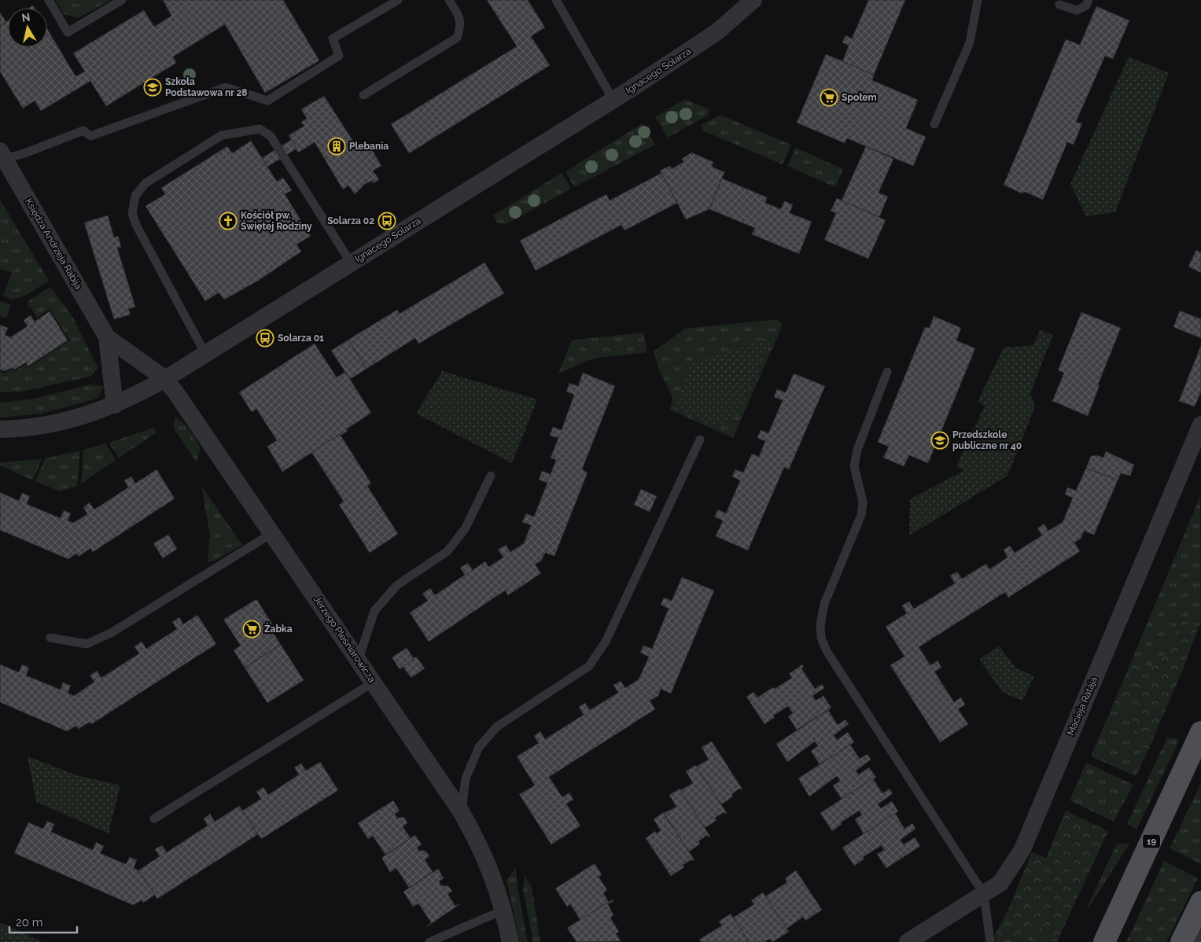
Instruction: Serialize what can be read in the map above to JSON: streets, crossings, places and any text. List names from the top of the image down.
{
  "streets": {
    "main road": ["19"],
    "street": [
      "Ignacego Solarza",
      "Księdza Andrzeja Rabija",
      "Jerzego Pleśniarowicza",
      "Macieja Rataja"
    ]
  },
  "crossings": [
    ["Ignacego Solarza", "Księdza Andrzeja Rabija"],
    ["Ignacego Solarza", "Jerzego Pleśniarowicza"],
    ["Księdza Andrzeja Rabija", "Jerzego Pleśniarowicza"]
  ],
  "places": {
    "school or university": ["Szkoła Podstawowa nr 28", "Przedszkole publiczne nr 40"],
    "supermarket": ["Społem", "Żabka"],
    "building": ["Plebania"],
    "church": ["Kościół pw. Świętej Rodziny"],
    "bus stop": ["Solarza 02", "Solarza 01"]
  },
  "scale_bar": "20 m",
  "north": "top"
}
